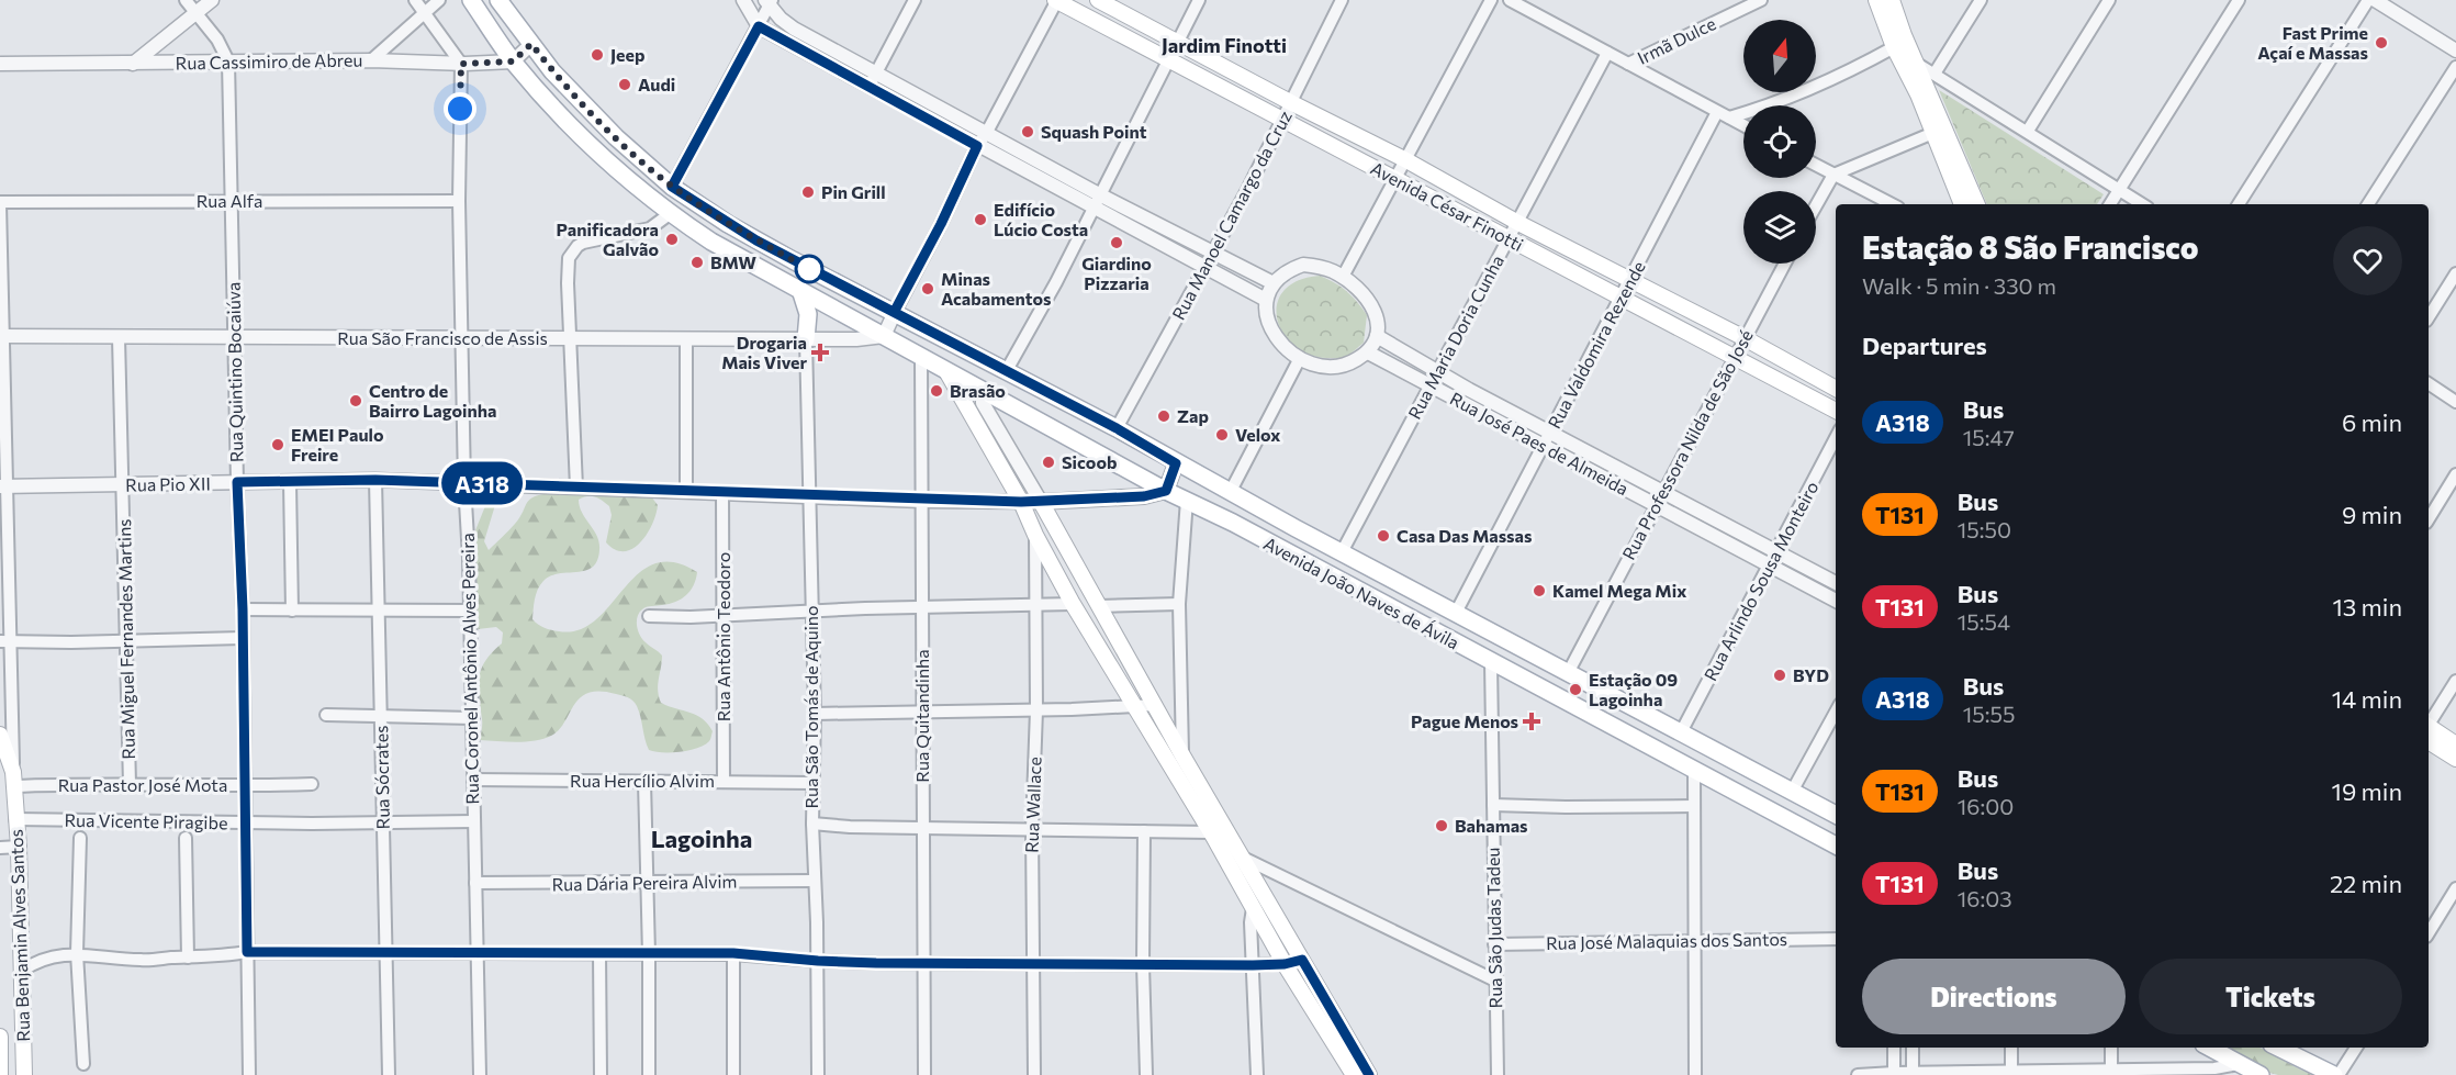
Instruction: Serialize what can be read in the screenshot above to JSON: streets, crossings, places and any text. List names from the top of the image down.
{
  "streets": {
    "main road": ["Avenida César Finotti", "Avenida João Naves de Ávila", "Rua Benjamin Alves Santos"],
    "street": [
      "Irmã Dulce",
      "Rua Cassimiro de Abreu",
      "Rua Alfa",
      "Rua Manoel Camargo da Cruz",
      "Rua Maria Doria Cunha",
      "Rua São Francisco de Assis",
      "Rua Valdomira Rezende",
      "Rua Quintino Bocaiúva",
      "Rua José Paes de Almeida",
      "Rua Professora Nilda de São José",
      "Rua Pio XII",
      "Rua Arlindo Sousa Monteiro",
      "Rua Antônio Teodoro",
      "Rua Miguel Fernandes Martins",
      "Rua Coronel Antônio Alves Pereira",
      "Rua São Tomás de Aquino",
      "Rua Quitandinha",
      "Rua Sócrates",
      "Rua Hercílio Alvim",
      "Rua Pastor José Mota",
      "Rua Wallace",
      "Rua Vicente Piragibe",
      "Rua Dária Pereira Alvim",
      "Rua São Judas Tadeu",
      "Rua José Malaquias dos Santos"
    ]
  },
  "crossings": [
    ["Rua Cassimiro de Abreu", "Rua Quintino Bocaiúva"],
    ["Rua Cassimiro de Abreu", "Avenida João Naves de Ávila"],
    ["Rua Cassimiro de Abreu", "Rua Coronel Antônio Alves Pereira"],
    ["Rua Alfa", "Rua Quintino Bocaiúva"],
    ["Rua Alfa", "Rua Coronel Antônio Alves Pereira"],
    ["Rua Alfa", "Rua Benjamin Alves Santos"],
    ["Avenida César Finotti", "Rua Manoel Camargo da Cruz"],
    ["Avenida César Finotti", "Rua Maria Doria Cunha"],
    ["Avenida César Finotti", "Rua Valdomira Rezende"],
    ["Avenida César Finotti", "Rua Professora Nilda de São José"],
    ["Rua Manoel Camargo da Cruz", "Avenida João Naves de Ávila"],
    ["Rua Maria Doria Cunha", "Rua José Paes de Almeida"],
    ["Rua Maria Doria Cunha", "Avenida João Naves de Ávila"],
    ["Rua São Francisco de Assis", "Rua Quintino Bocaiúva"],
    ["Rua São Francisco de Assis", "Avenida João Naves de Ávila"],
    ["Rua São Francisco de Assis", "Rua Miguel Fernandes Martins"],
    ["Rua São Francisco de Assis", "Rua Coronel Antônio Alves Pereira"],
    ["Rua São Francisco de Assis", "Rua São Tomás de Aquino"],
    ["Rua São Francisco de Assis", "Rua Benjamin Alves Santos"],
    ["Rua Valdomira Rezende", "Rua José Paes de Almeida"],
    ["Rua Valdomira Rezende", "Avenida João Naves de Ávila"],
    ["Rua Quintino Bocaiúva", "Rua Pio XII"],
    ["Rua Quintino Bocaiúva", "Rua Pastor José Mota"],
    ["Rua Quintino Bocaiúva", "Rua Vicente Piragibe"],
    ["Rua José Paes de Almeida", "Rua Professora Nilda de São José"],
    ["Rua José Paes de Almeida", "Rua Arlindo Sousa Monteiro"],
    ["Rua Professora Nilda de São José", "Avenida João Naves de Ávila"],
    ["Rua Pio XII", "Rua Antônio Teodoro"],
    ["Rua Pio XII", "Rua Miguel Fernandes Martins"],
    ["Rua Pio XII", "Rua Coronel Antônio Alves Pereira"],
    ["Rua Pio XII", "Rua São Tomás de Aquino"],
    ["Rua Pio XII", "Rua Quitandinha"],
    ["Rua Pio XII", "Rua Sócrates"],
    ["Rua Pio XII", "Rua Benjamin Alves Santos"],
    ["Rua Arlindo Sousa Monteiro", "Avenida João Naves de Ávila"],
    ["Avenida João Naves de Ávila", "Rua Quitandinha"],
    ["Avenida João Naves de Ávila", "Rua São Judas Tadeu"],
    ["Rua Antônio Teodoro", "Rua Hercílio Alvim"],
    ["Rua Miguel Fernandes Martins", "Rua Pastor José Mota"],
    ["Rua Coronel Antônio Alves Pereira", "Rua Hercílio Alvim"],
    ["Rua Coronel Antônio Alves Pereira", "Rua Vicente Piragibe"],
    ["Rua Coronel Antônio Alves Pereira", "Rua Dária Pereira Alvim"],
    ["Rua São Tomás de Aquino", "Rua Hercílio Alvim"],
    ["Rua São Tomás de Aquino", "Rua Dária Pereira Alvim"],
    ["Rua Sócrates", "Rua Vicente Piragibe"],
    ["Rua Pastor José Mota", "Rua Benjamin Alves Santos"],
    ["Rua Vicente Piragibe", "Rua Benjamin Alves Santos"],
    ["Rua São Judas Tadeu", "Rua José Malaquias dos Santos"]
  ],
  "districts": ["Jardim Finotti", "Lagoinha"],
  "places": {
    "other": [
      "Fast Prime Açaí e Massas",
      "Jeep",
      "Audi",
      "Squash Point",
      "Pin Grill",
      "Edifício Lúcio Costa",
      "Panificadora Galvão",
      "Giardino Pizzaria",
      "BMW",
      "Minas Acabamentos",
      "Brasão",
      "Centro de Bairro Lagoinha",
      "Zap",
      "Velox",
      "EMEI Paulo Freire",
      "Sicoob",
      "Casa Das Massas",
      "Kamel Mega Mix",
      "BYD",
      "Estação 09 Lagoinha",
      "Bahamas"
    ],
    "health": ["Drogaria Mais Viver", "Pague Menos"]
  },
  "lines": ["bus line A318"],
  "north": "top",
  "page": {
    "on_map": "A318",
    "heading": [
      ["Estação 8 São Francisco", "Walk · 5 min · 330 m"],
      "Departures"
    ],
    "list": [
      {
        "mark": "A318",
        "name": "Bus",
        "note": "15:47",
        "value": "6 min"
      },
      {
        "mark": "T131",
        "name": "Bus",
        "note": "15:50",
        "value": "9 min"
      },
      {
        "mark": "T131",
        "name": "Bus",
        "note": "15:54",
        "value": "13 min"
      },
      {
        "mark": "A318",
        "name": "Bus",
        "note": "15:55",
        "value": "14 min"
      },
      {
        "mark": "T131",
        "name": "Bus",
        "note": "16:00",
        "value": "19 min"
      },
      {
        "mark": "T131",
        "name": "Bus",
        "note": "16:03",
        "value": "22 min"
      }
    ],
    "buttons": ["Directions", "Tickets"]
  }
}
